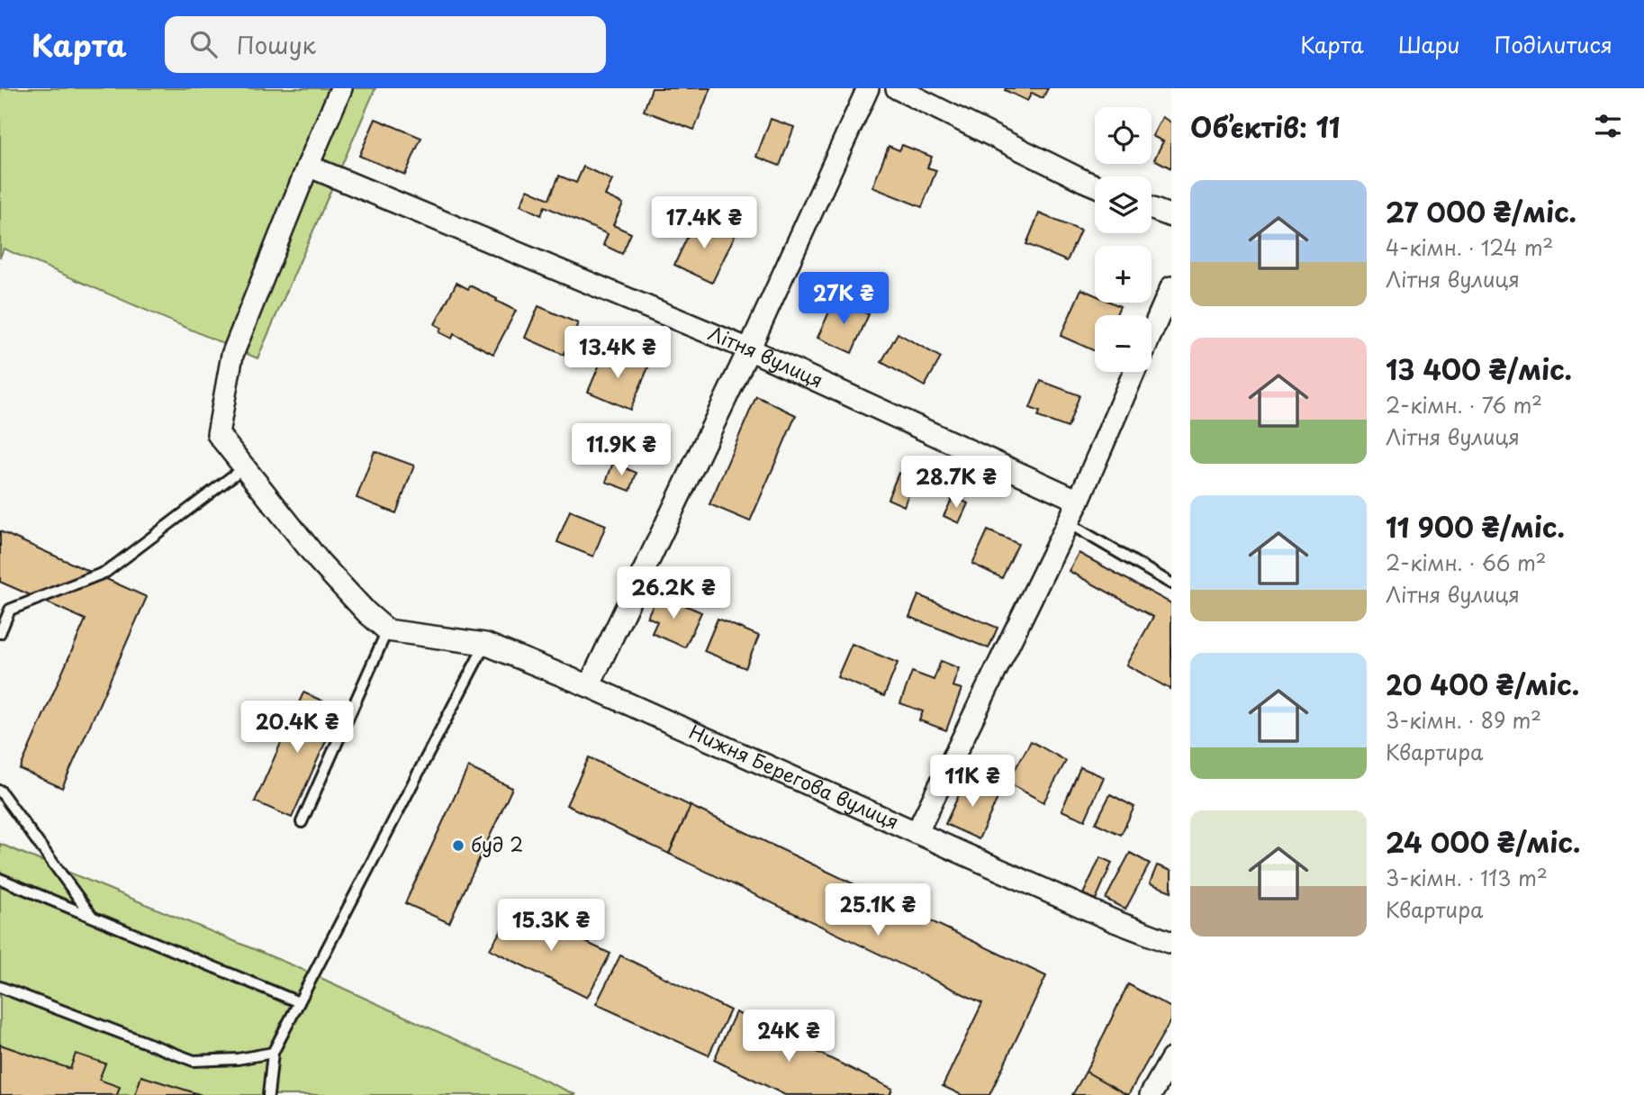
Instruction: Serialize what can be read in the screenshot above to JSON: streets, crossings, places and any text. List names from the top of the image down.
{
  "streets": {
    "street": ["Літня вулиця", "Нижня Берегова вулиця"]
  },
  "places": ["буд 2"],
  "page": {
    "header": "Карта",
    "search": "Пошук",
    "nav": ["Карта", "Шари", "Поділитися"],
    "heading": "Об’єктів: 11",
    "map_buttons": ["+", "−"],
    "list": [
      {
        "name": "27 000 ₴/міс.",
        "note": "4-кімн. · 124 m² · Літня вулиця"
      },
      {
        "name": "13 400 ₴/міс.",
        "note": "2-кімн. · 76 m² · Літня вулиця"
      },
      {
        "name": "11 900 ₴/міс.",
        "note": "2-кімн. · 66 m² · Літня вулиця"
      },
      {
        "name": "20 400 ₴/міс.",
        "note": "3-кімн. · 89 m² · Квартира"
      },
      {
        "name": "24 000 ₴/міс.",
        "note": "3-кімн. · 113 m² · Квартира"
      }
    ],
    "price": [
      "17.4K ₴",
      "27K ₴",
      "13.4K ₴",
      "11.9K ₴",
      "28.7K ₴",
      "26.2K ₴",
      "20.4K ₴",
      "11K ₴",
      "25.1K ₴",
      "15.3K ₴",
      "24K ₴"
    ]
  }
}
